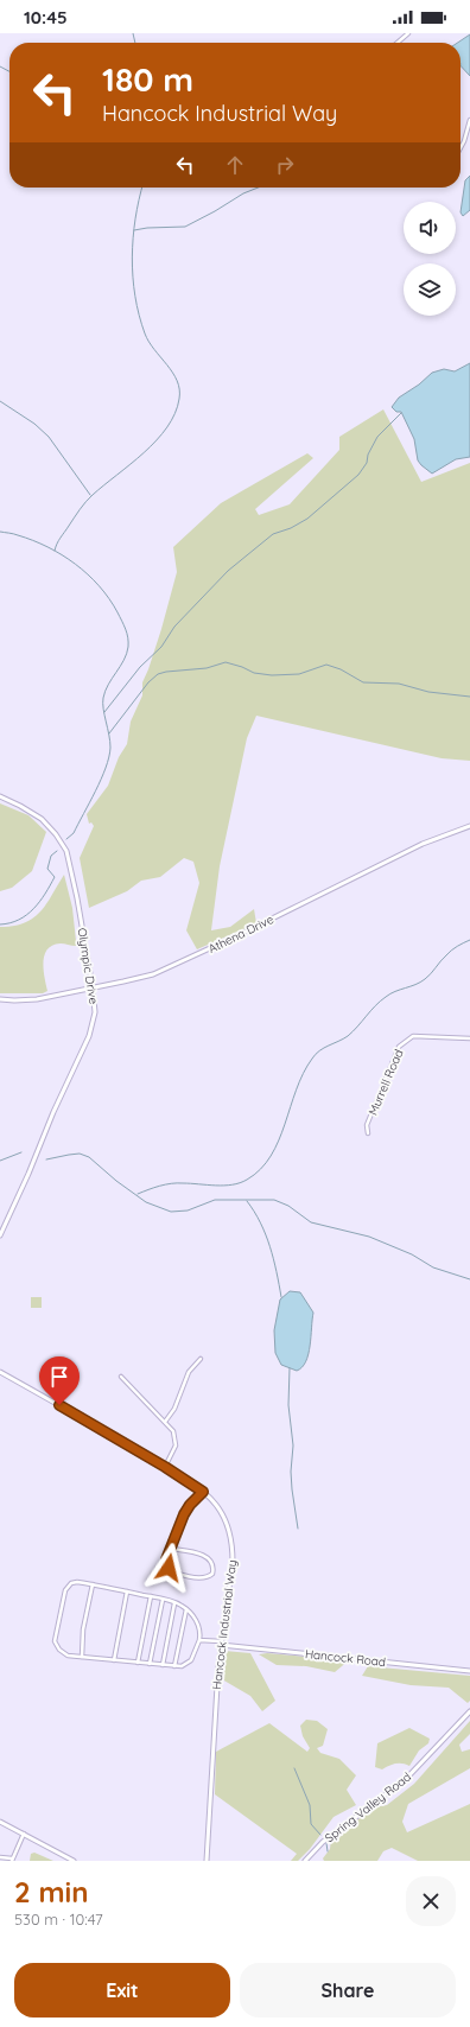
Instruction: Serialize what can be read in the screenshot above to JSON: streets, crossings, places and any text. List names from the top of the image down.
{
  "streets": {
    "street": [
      "Athena Drive",
      "Olympic Drive",
      "Murrell Road",
      "Hancock Industrial Way",
      "Hancock Road",
      "Spring Valley Road"
    ]
  },
  "crossings": [
    ["Athena Drive", "Olympic Drive"],
    ["Hancock Industrial Way", "Hancock Road"]
  ],
  "page": {
    "status": "10:45",
    "turn": ["180 m", "Hancock Industrial Way"],
    "heading": ["2 min", "530 m · 10:47"],
    "buttons": ["Exit", "Share"]
  }
}
